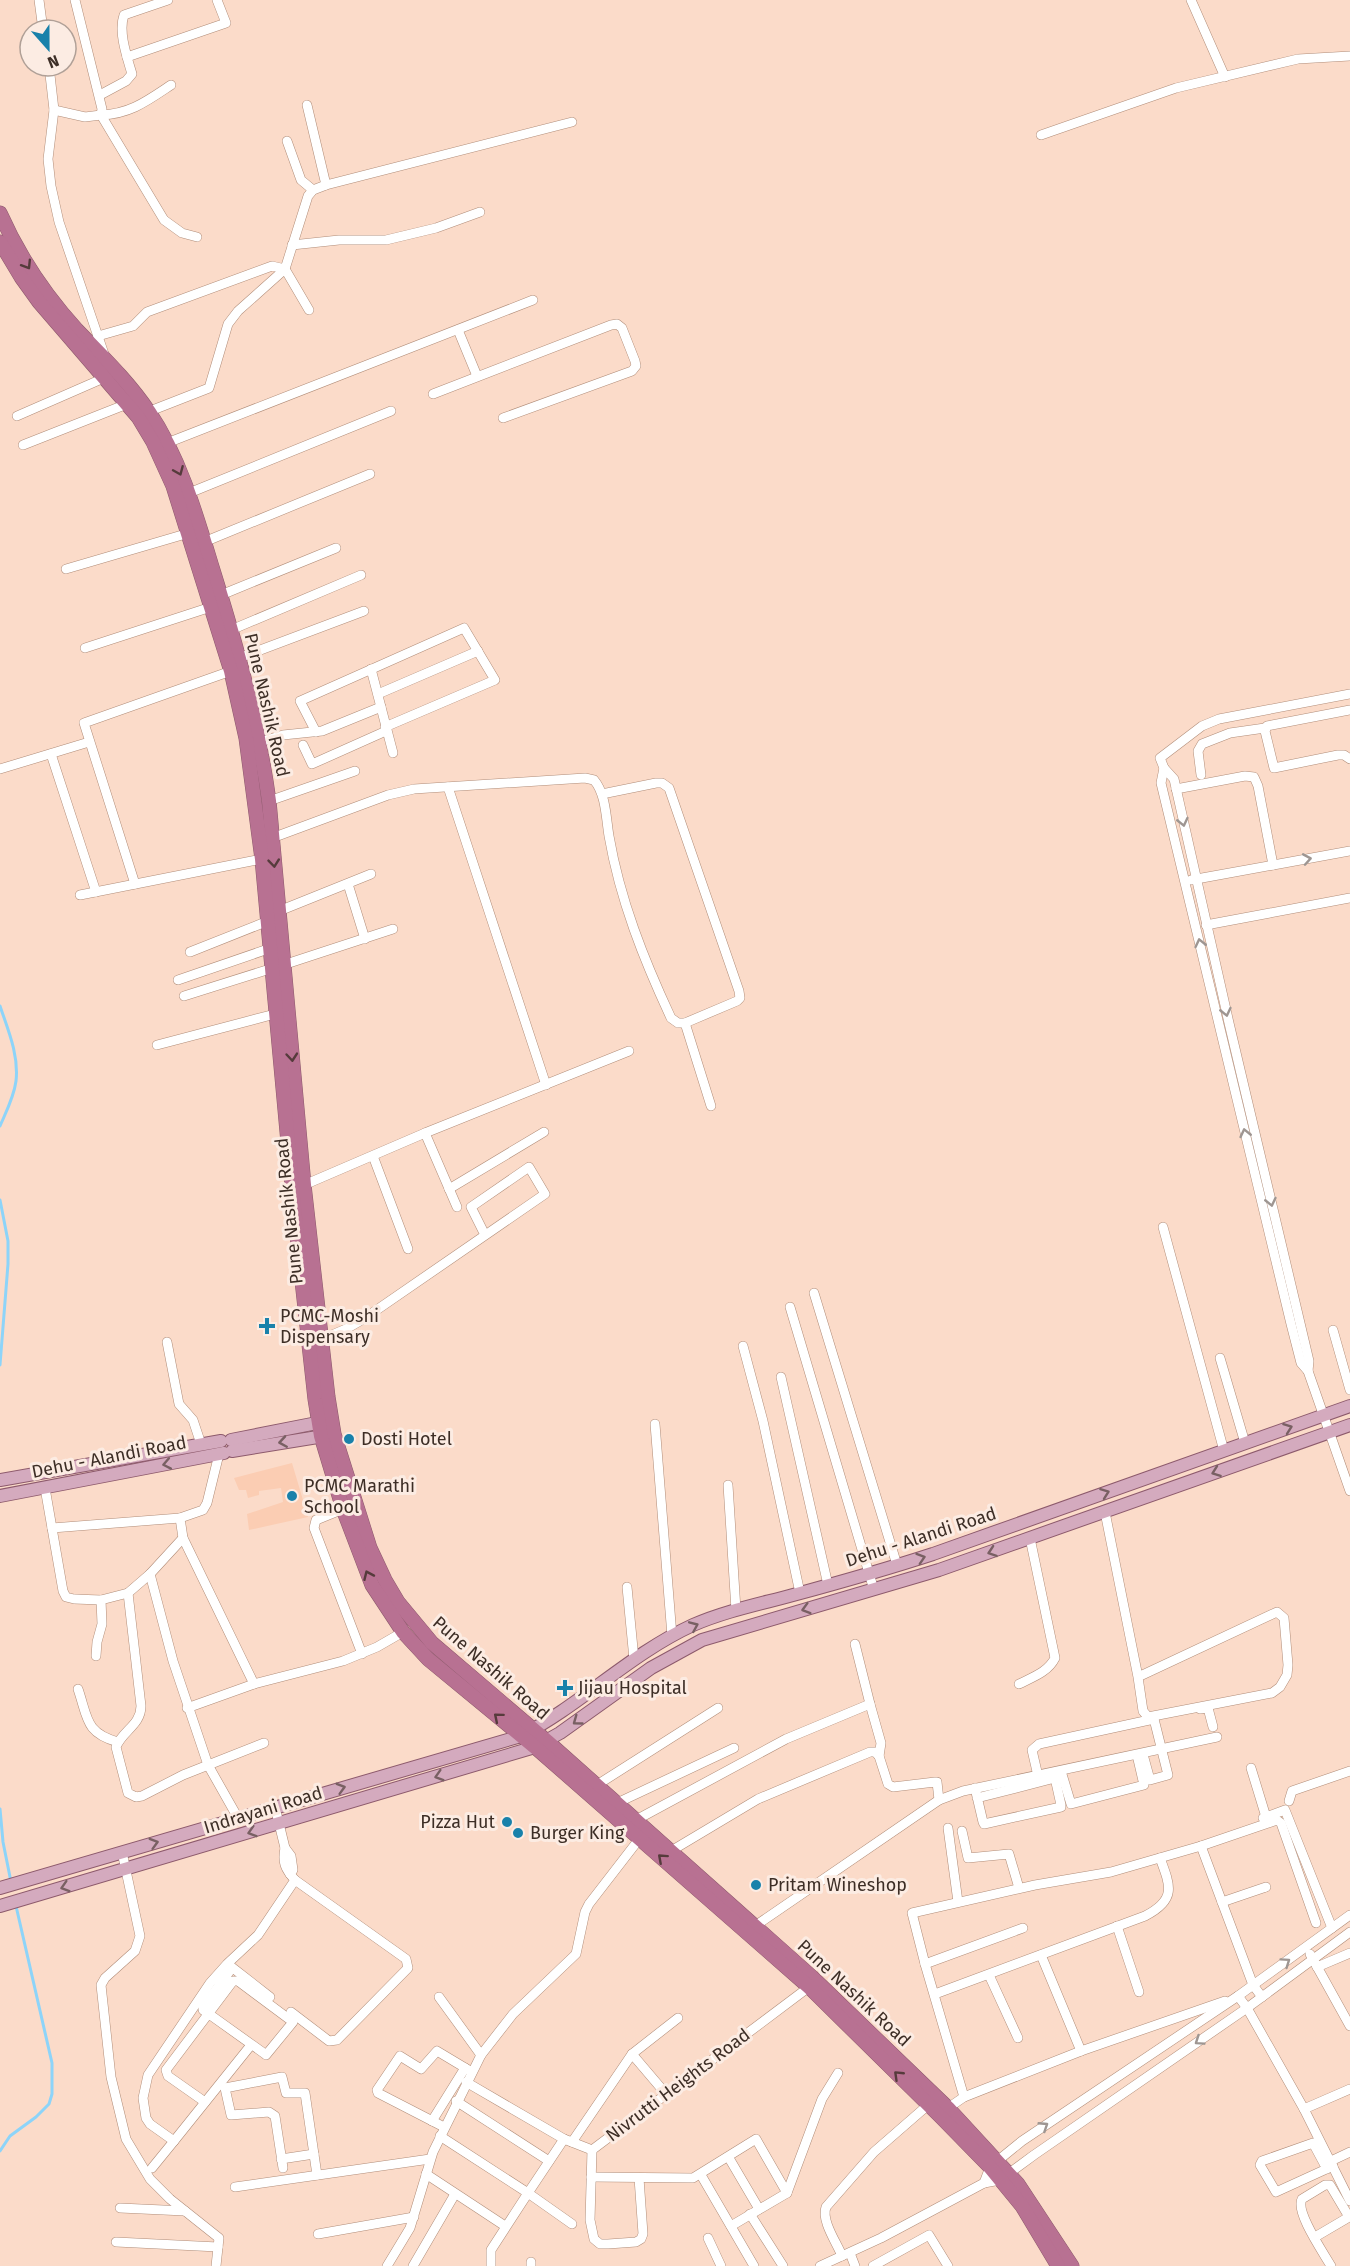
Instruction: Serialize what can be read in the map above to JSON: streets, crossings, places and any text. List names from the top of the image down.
{
  "streets": {
    "highway": ["Pune Nashik Road"],
    "main road": ["Dehu - Alandi Road", "Indrayani Road"],
    "street": ["Nivrutti Heights Road"]
  },
  "crossings": [
    ["Pune Nashik Road", "Dehu - Alandi Road"],
    ["Pune Nashik Road", "Indrayani Road"],
    ["Pune Nashik Road", "Nivrutti Heights Road"],
    ["Dehu - Alandi Road", "Indrayani Road"]
  ],
  "places": {
    "health": ["PCMC-Moshi Dispensary", "Jijau Hospital"],
    "other": [
      "Dosti Hotel",
      "PCMC Marathi School",
      "Pizza Hut",
      "Burger King",
      "Pritam Wineshop"
    ]
  },
  "north": "bottom"
}
